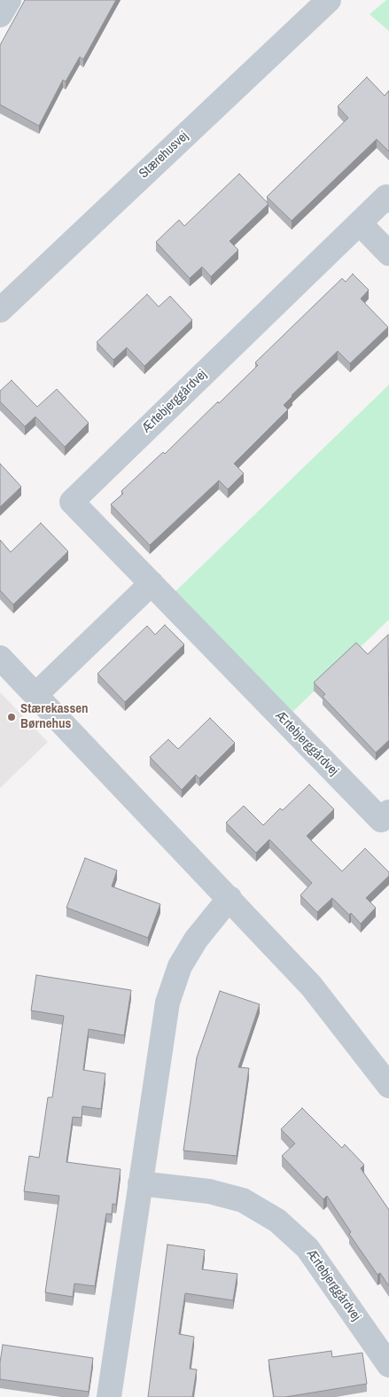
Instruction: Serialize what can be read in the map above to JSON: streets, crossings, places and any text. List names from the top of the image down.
{
  "streets": {
    "street": ["Stærehusvej", "Ærtebjerggårdvej"]
  },
  "places": ["Stærekassen Børnehus"]
}
